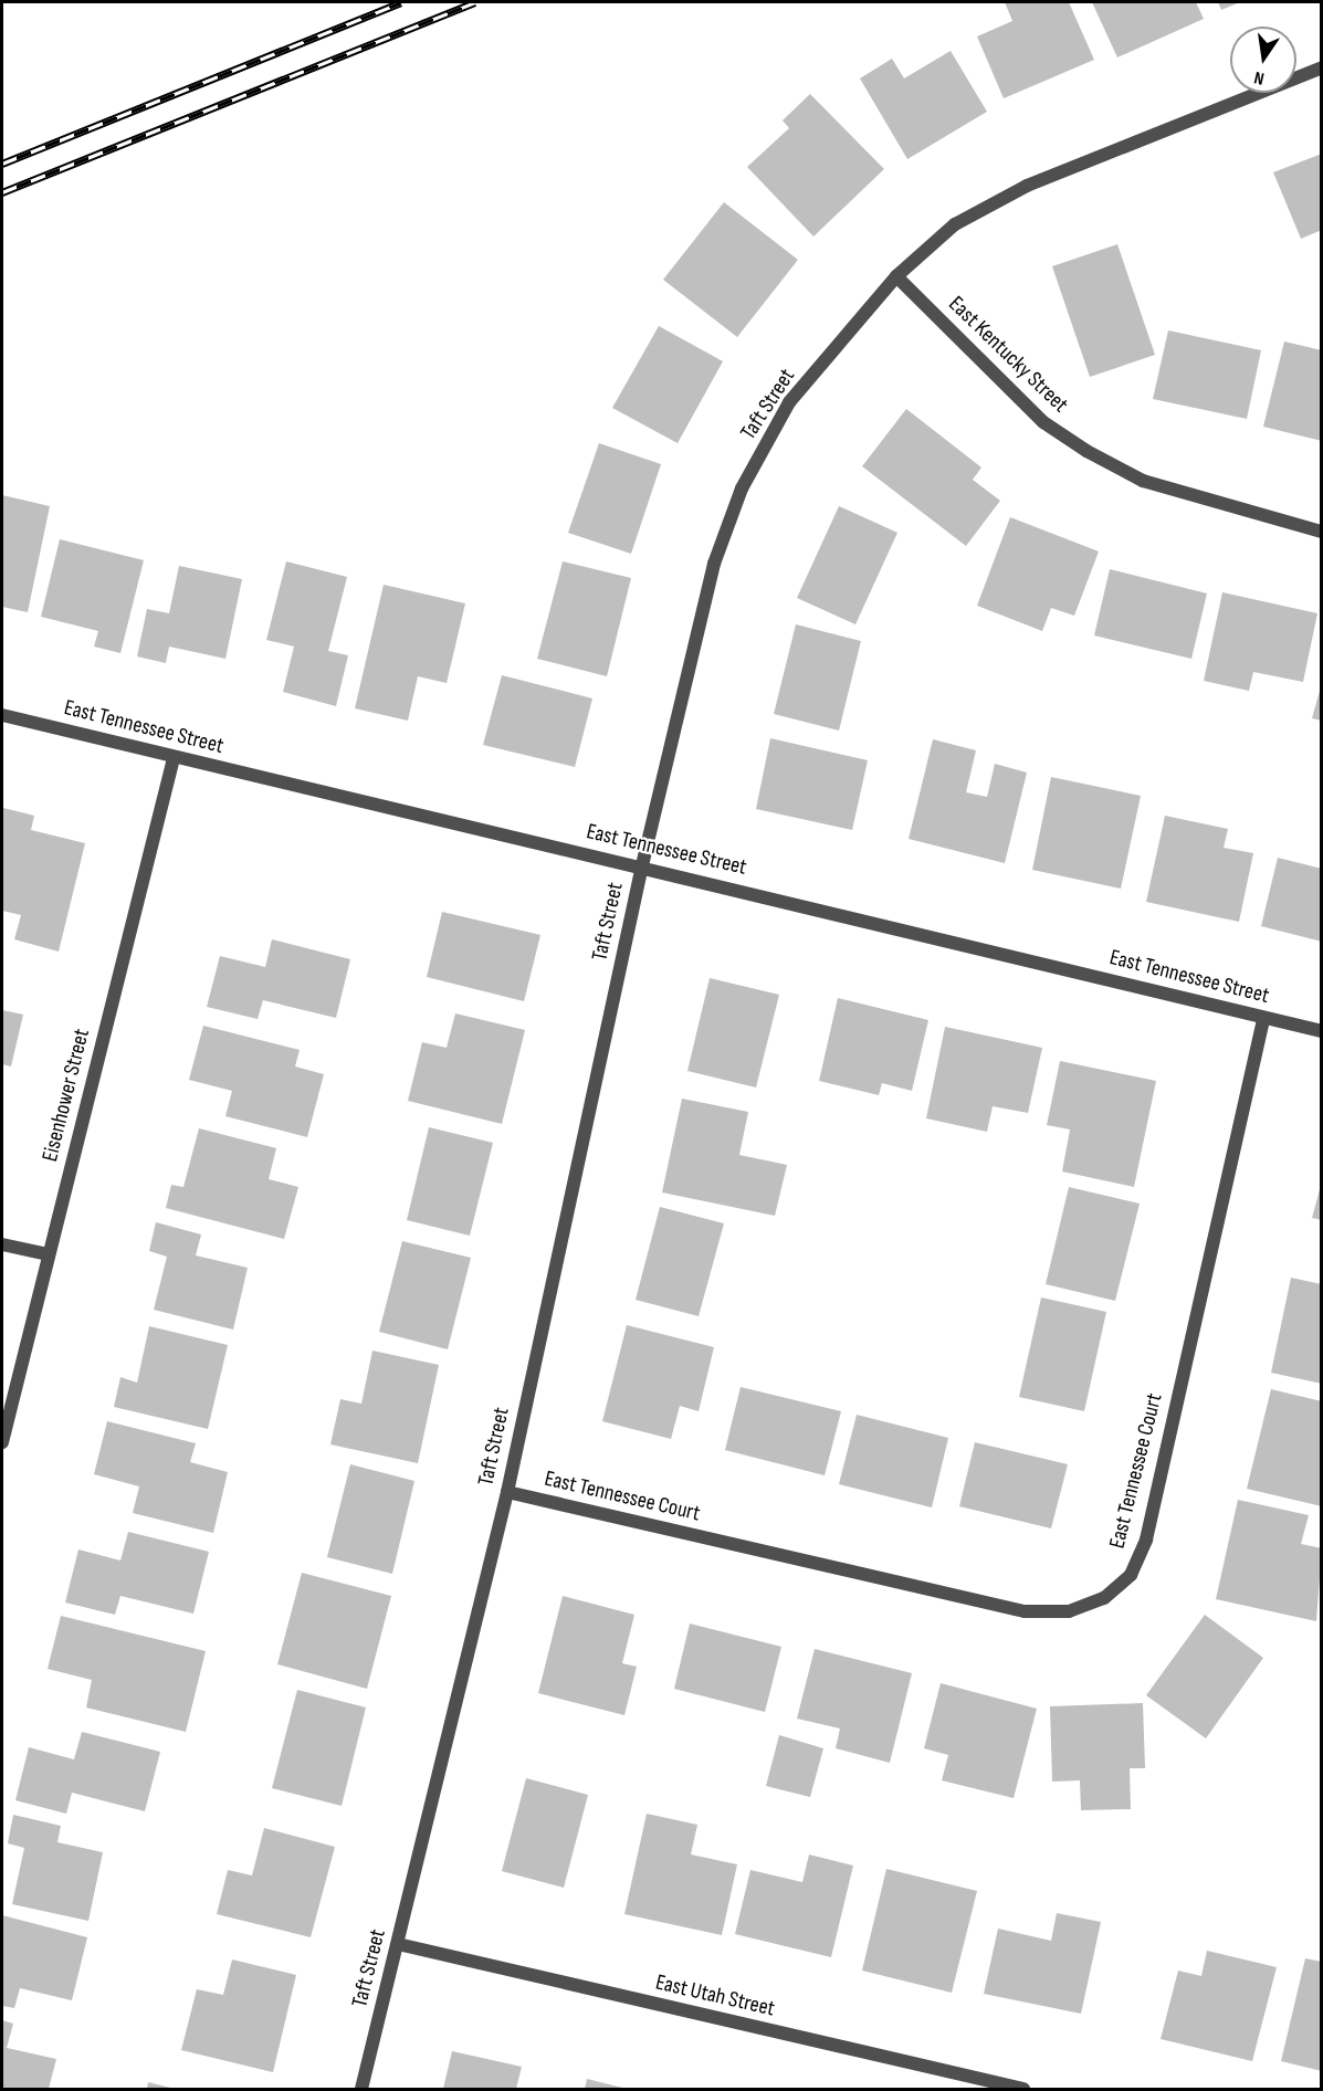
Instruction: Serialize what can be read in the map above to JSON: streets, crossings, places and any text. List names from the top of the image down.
{
  "streets": {
    "street": [
      "East Kentucky Street",
      "Taft Street",
      "East Tennessee Street",
      "Eisenhower Street",
      "East Tennessee Court",
      "East Utah Street"
    ]
  },
  "crossings": [
    ["East Kentucky Street", "Taft Street"],
    ["Taft Street", "East Tennessee Street"],
    ["Taft Street", "East Tennessee Court"],
    ["Taft Street", "East Utah Street"],
    ["East Tennessee Street", "Eisenhower Street"],
    ["East Tennessee Street", "East Tennessee Court"]
  ],
  "north": "bottom"
}
